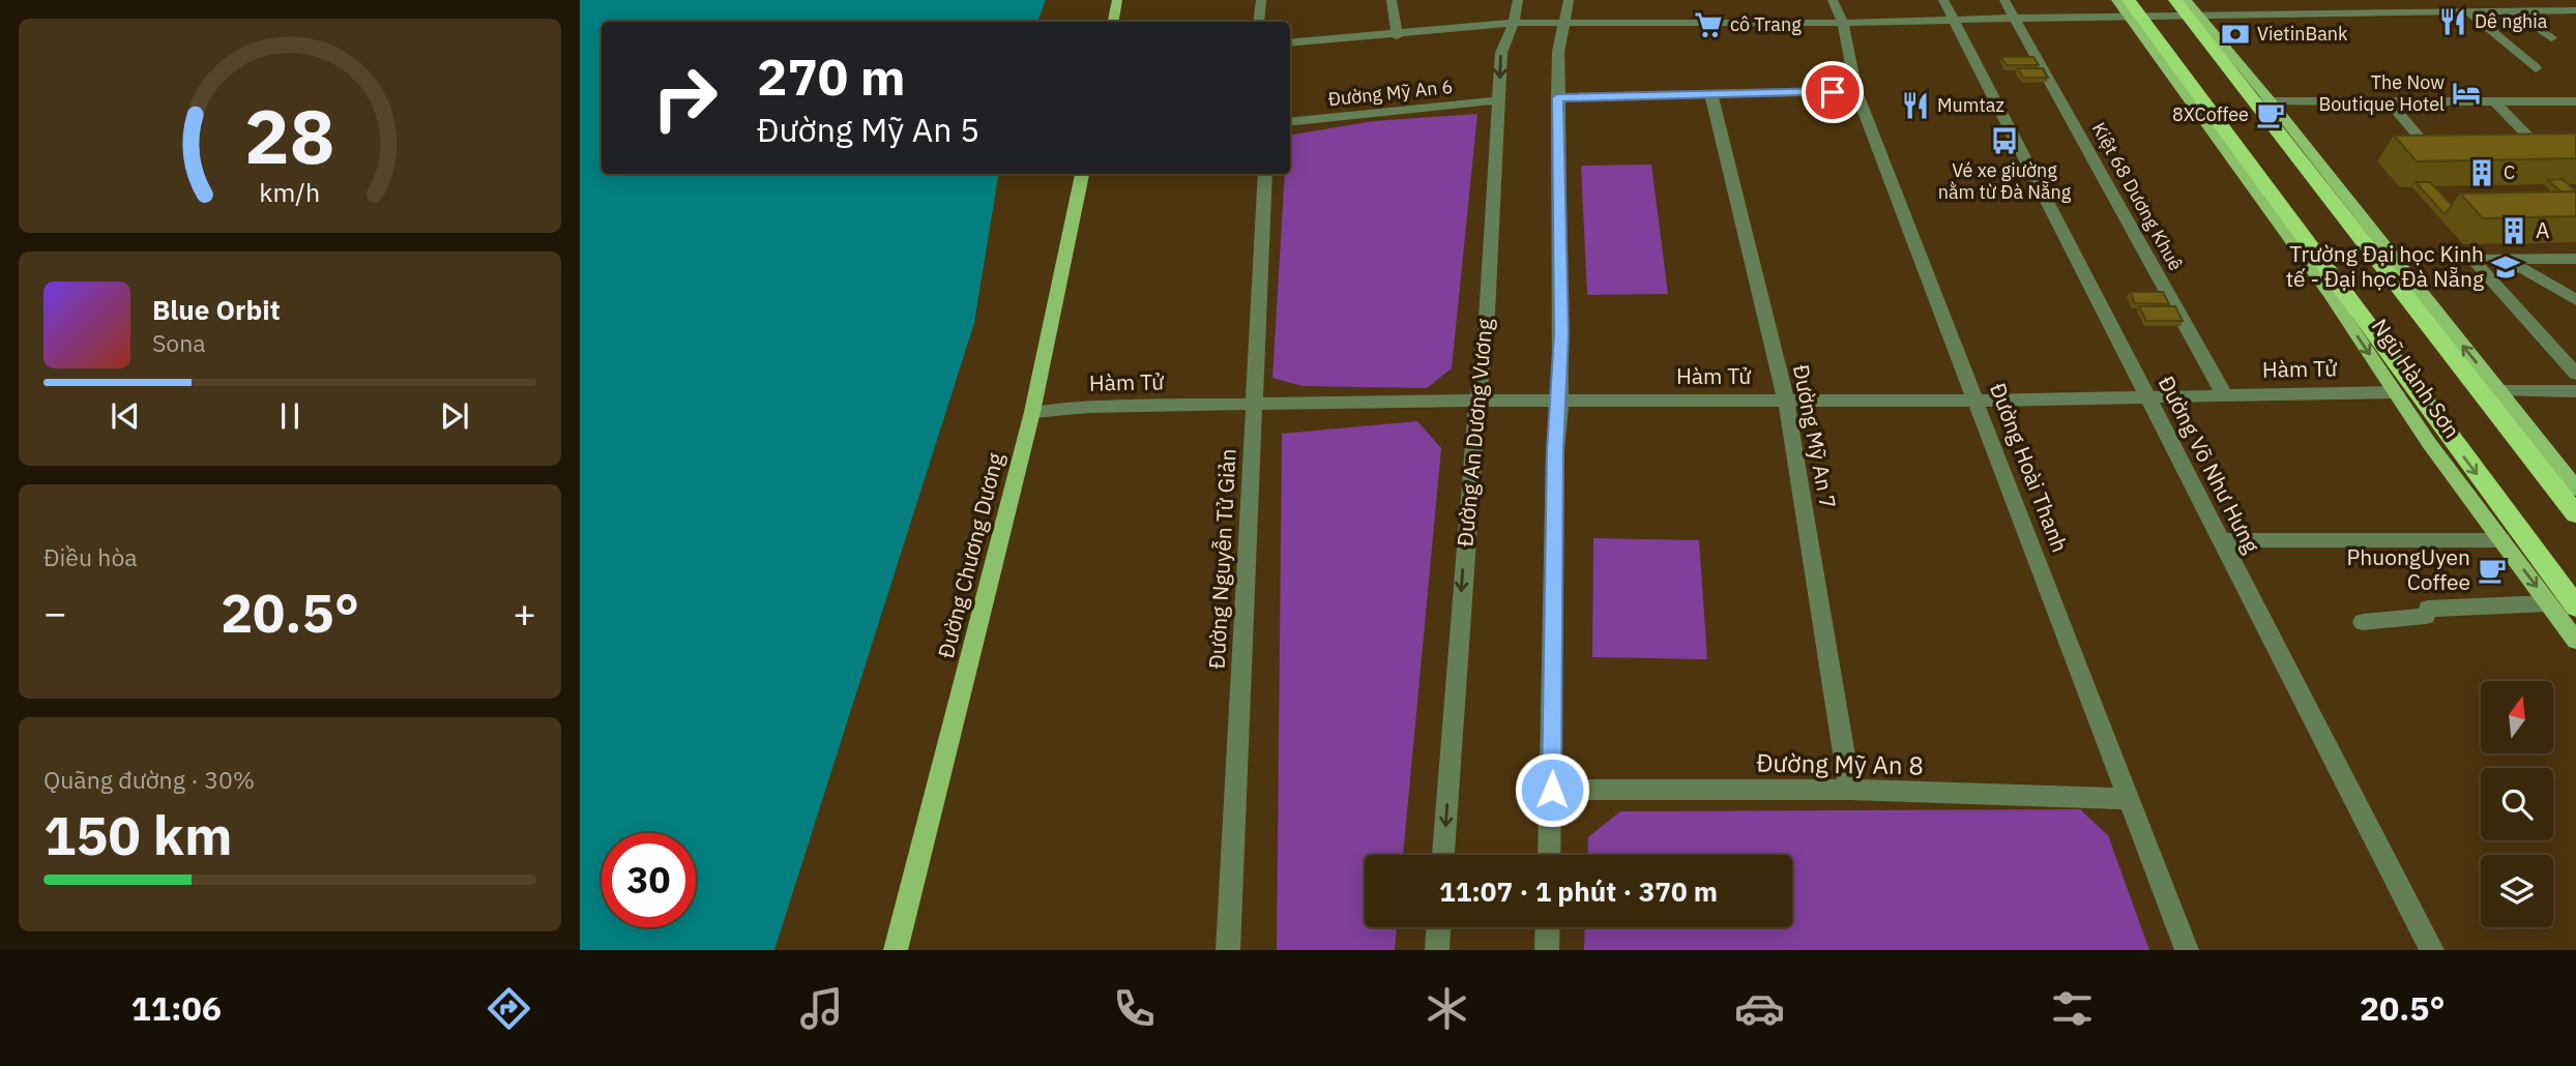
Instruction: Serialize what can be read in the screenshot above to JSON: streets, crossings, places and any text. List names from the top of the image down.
{
  "streets": {
    "highway": ["Ngũ Hành Sơn"],
    "main road": ["Đường Chương Dương"],
    "street": [
      "Đường Mỹ An 6",
      "Kiệt 68 Dương Khuê",
      "Hàm Tử",
      "Đường An Dương Vương",
      "Đường Mỹ An 7",
      "Đường Võ Như Hưng",
      "Đường Hoài Thanh",
      "Đường Nguyễn Tử Giản",
      "Đường Mỹ An 8"
    ]
  },
  "crossings": [
    ["Đường Mỹ An 6", "Đường An Dương Vương"],
    ["Kiệt 68 Dương Khuê", "Hàm Tử"],
    ["Hàm Tử", "Ngũ Hành Sơn"],
    ["Hàm Tử", "Đường An Dương Vương"],
    ["Hàm Tử", "Đường Mỹ An 7"],
    ["Hàm Tử", "Đường Võ Như Hưng"],
    ["Hàm Tử", "Đường Hoài Thanh"],
    ["Hàm Tử", "Đường Chương Dương"],
    ["Hàm Tử", "Đường Nguyễn Tử Giản"],
    ["Đường Mỹ An 7", "Đường Mỹ An 8"],
    ["Đường Hoài Thanh", "Đường Mỹ An 8"]
  ],
  "places": {
    "restaurant": ["Dê nghia", "Mumtaz"],
    "supermarket": ["cô Trang"],
    "bank": ["VietinBank"],
    "hotel": ["The Now Boutique Hotel"],
    "cafe": ["8XCoffee", "PhuongUyen Coffee"],
    "bus stop": ["Vé xe giường nằm từ Đà Nẵng"],
    "building": ["C", "A"],
    "school or university": ["Trường Đại học Kinh tế - Đại học Đà Nẵng"]
  },
  "north": "top",
  "page": {
    "turn": ["270 m", "Đường Mỹ An 5"],
    "song": ["Blue Orbit", "Sona"],
    "tile": [
      "Điều hòa",
      ["Quãng đường · 30%", "150 km"]
    ],
    "heat": ["−", "20.5°", "+"],
    "limit": "30",
    "trip": "11:07 · 1 phút · 370 m",
    "tabs": ["11:06", "20.5°"],
    "gauge": ["28", "km/h"]
  }
}
